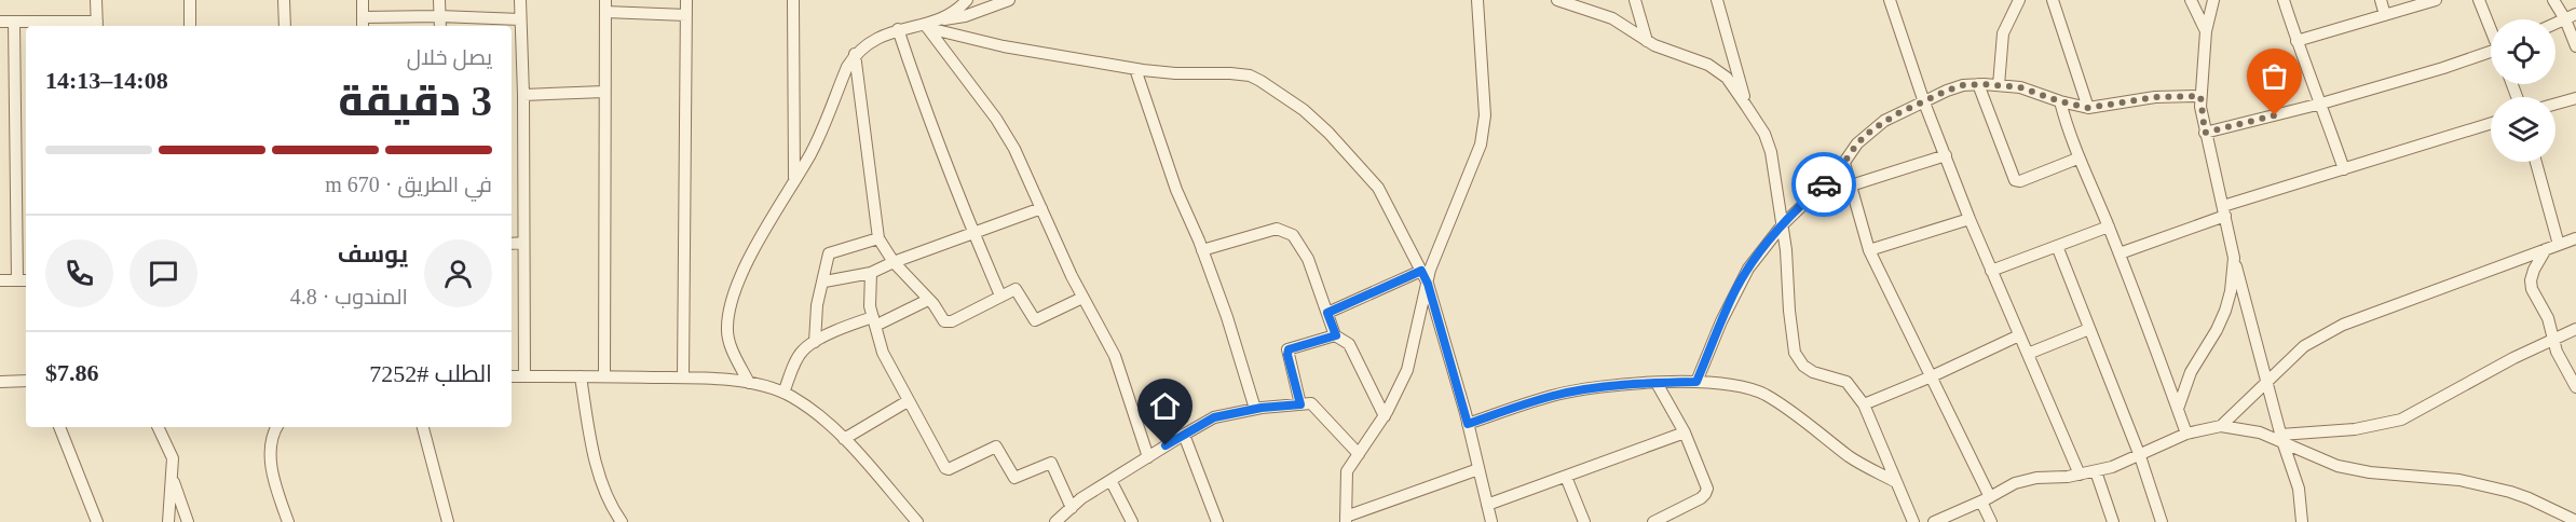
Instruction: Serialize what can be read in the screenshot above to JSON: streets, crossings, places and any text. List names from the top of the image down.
{
  "page": {
    "heading": ["3 دقيقة", "يصل خلال", "14:08–14:13"],
    "panel": [
      "يوسف",
      "المندوب · 4.8",
      "الطلب #7252",
      "$7.86"
    ],
    "bar": "في الطريق · 670 m"
  }
}
